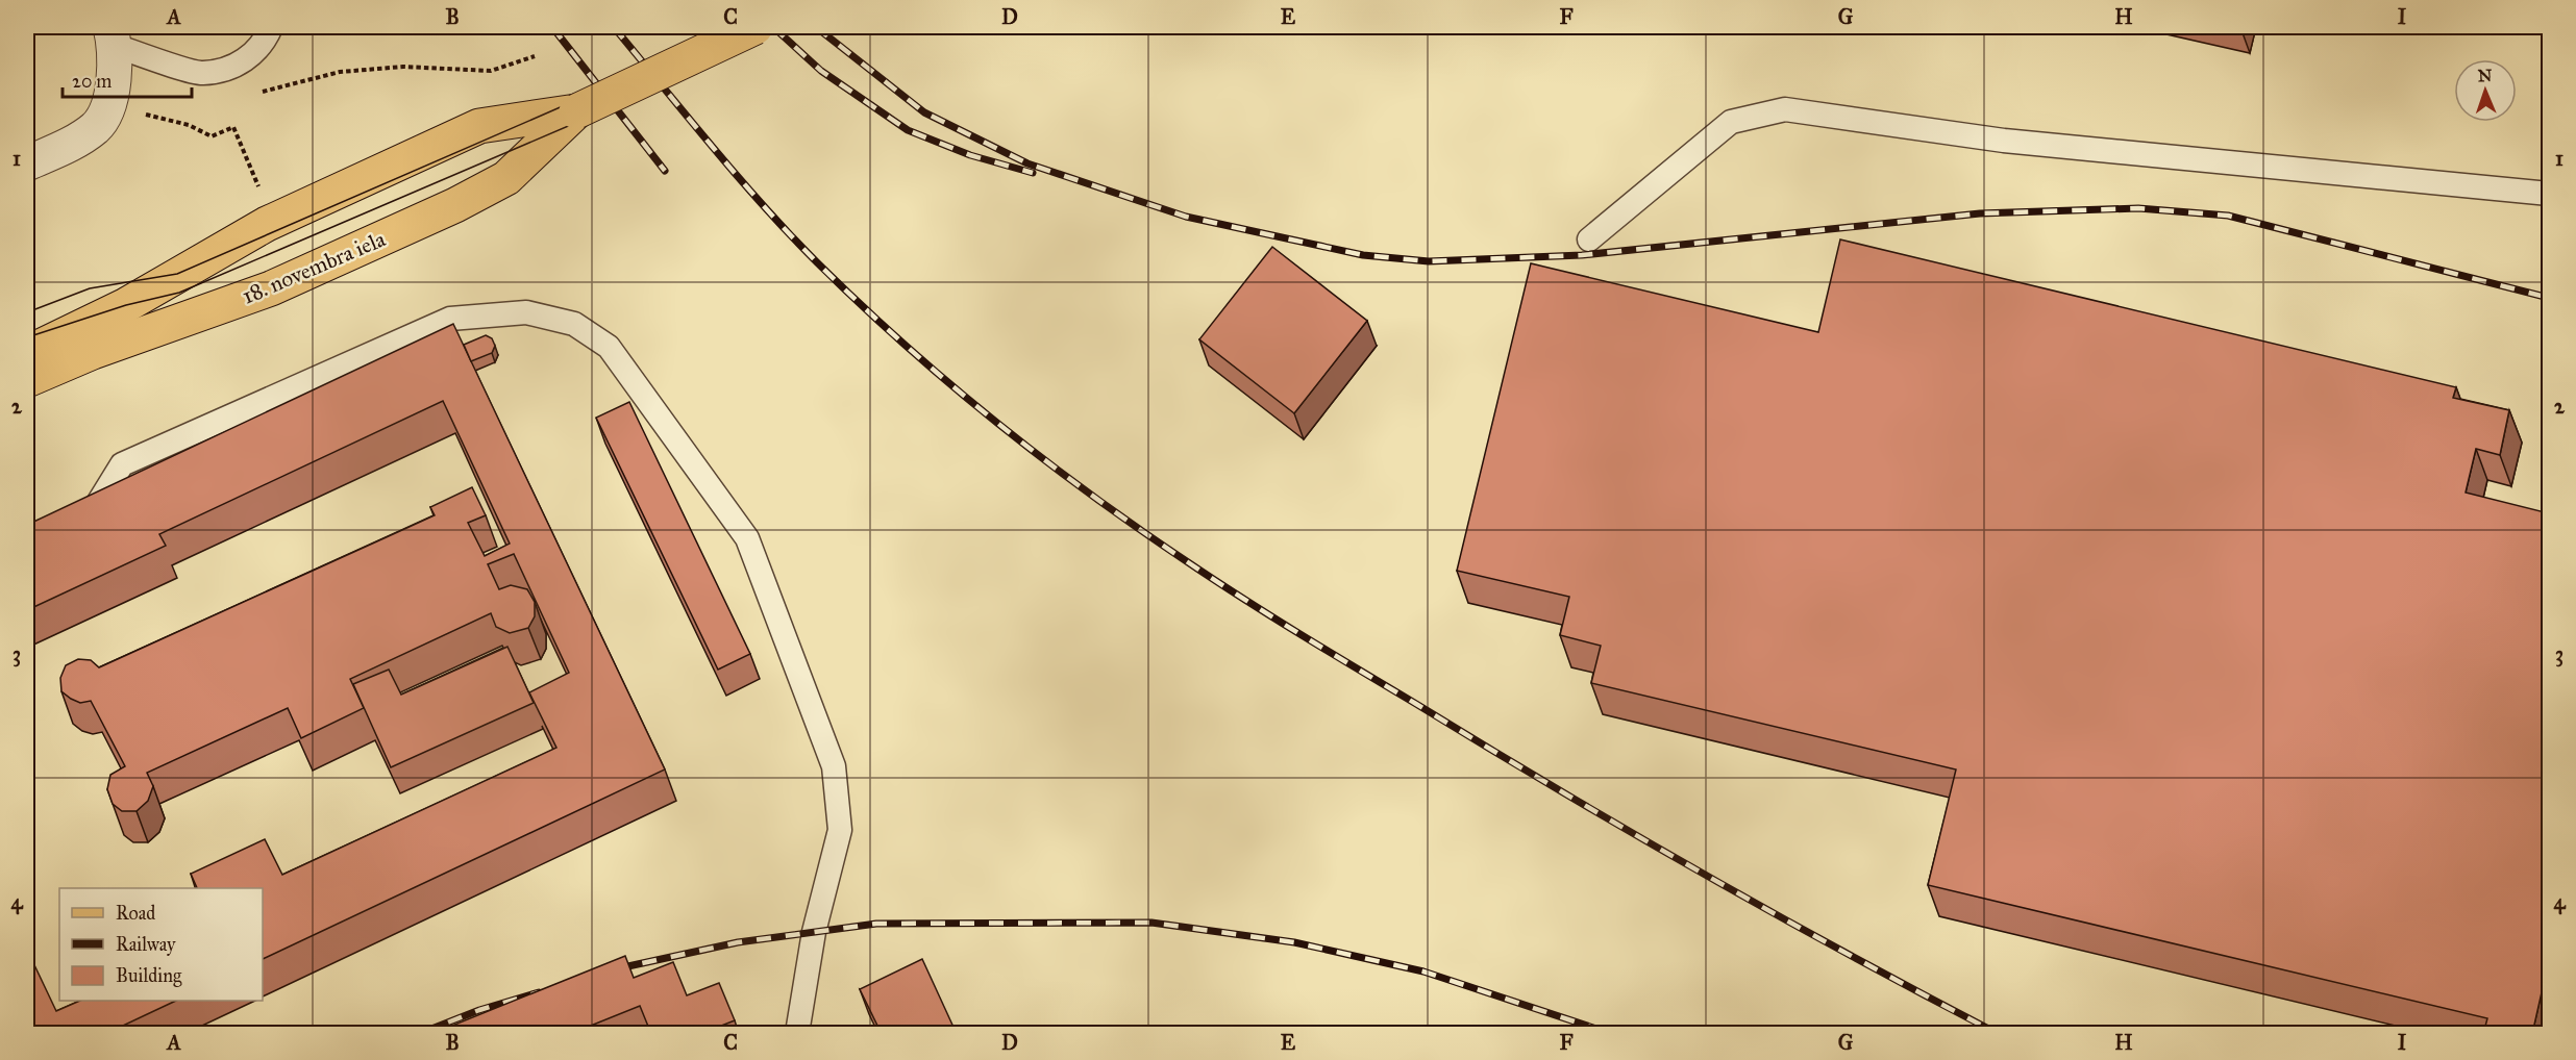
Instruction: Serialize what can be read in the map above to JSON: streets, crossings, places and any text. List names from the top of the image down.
{
  "streets": {
    "main road": ["18. novembra iela"]
  },
  "legend": ["Road", "Railway", "Building"],
  "scale_bar": "20 m",
  "north": "top",
  "grid": {
    "columns": [
      "A",
      "B",
      "C",
      "D",
      "E",
      "F",
      "G",
      "H",
      "I"
    ],
    "rows": [
      "1",
      "2",
      "3",
      "4"
    ]
  }
}
